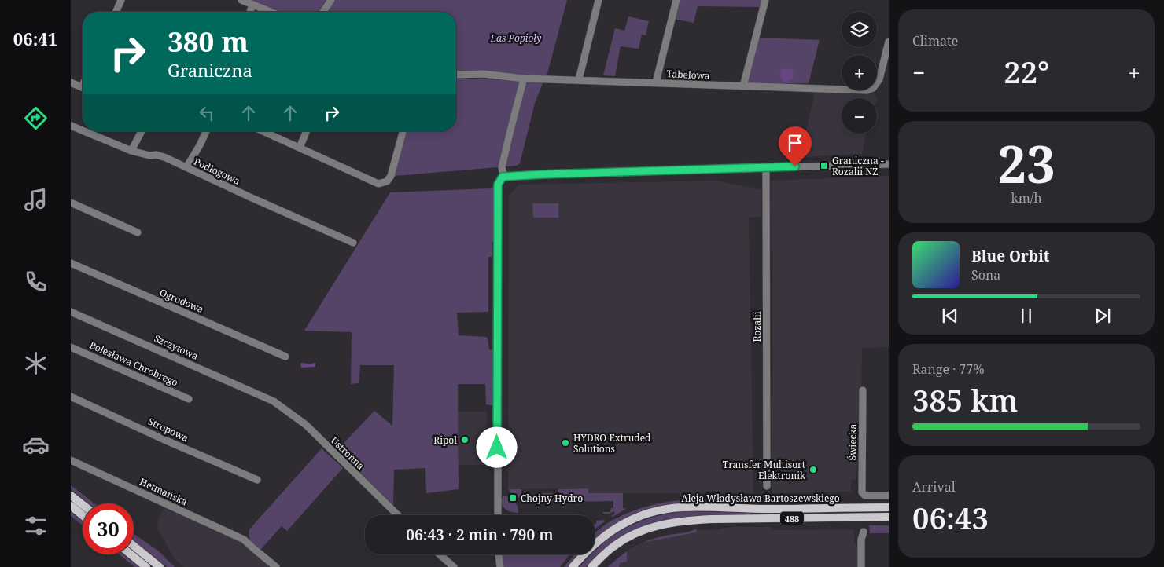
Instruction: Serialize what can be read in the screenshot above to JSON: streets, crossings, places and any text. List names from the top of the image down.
{
  "streets": {
    "main road": ["Aleja Władysława Bartoszewskiego", "488"],
    "street": [
      "Tabelowa",
      "Podłogowa",
      "Ogrodowa",
      "Rozalii",
      "Szczytowa",
      "Bolesława Chrobrego",
      "Stropowa",
      "Świecka",
      "Ustronna",
      "Hetmańska"
    ]
  },
  "crossings": [
    ["Szczytowa", "Ustronna"]
  ],
  "parks": ["Las Popioły"],
  "places": {
    "transit": ["Graniczna - Rozalii NŻ", "Chojny Hydro"],
    "other": ["Ripol", "HYDRO Extruded Solutions", "Transfer Multisort Elektronik"]
  },
  "page": {
    "tabs": "06:41",
    "tile": [
      "Climate",
      ["23", "km/h"],
      ["Range · 77%", "385 km"],
      ["Arrival", "06:43"]
    ],
    "map_buttons": ["+", "−"],
    "turn": ["380 m", "Graniczna"],
    "heat": ["−", "22°", "+"],
    "song": ["Blue Orbit", "Sona"],
    "limit": "30",
    "trip": "06:43 · 2 min · 790 m"
  }
}
